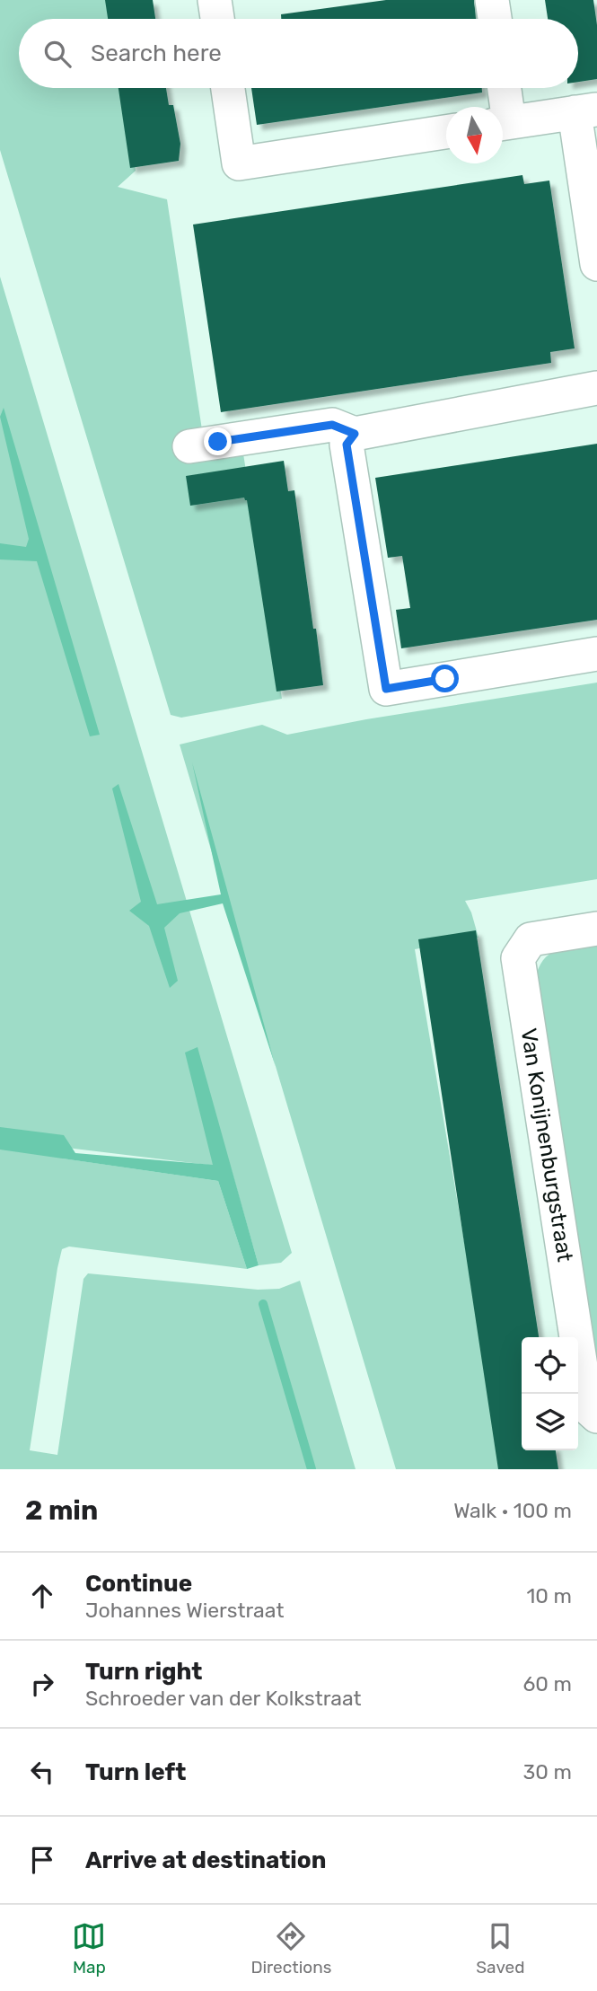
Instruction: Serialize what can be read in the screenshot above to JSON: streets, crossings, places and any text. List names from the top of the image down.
{
  "streets": {
    "street": ["Van Konijnenburgstraat"]
  },
  "north": "bottom",
  "page": {
    "search": "Search here",
    "heading": ["2 min", "Walk · 100 m"],
    "list": [
      ["Continue", "Johannes Wierstraat", "10 m"],
      ["Turn right", "Schroeder van der Kolkstraat", "60 m"],
      ["Turn left", "30 m"],
      "Arrive at destination"
    ],
    "nav": ["Map", "Directions", "Saved"]
  }
}
